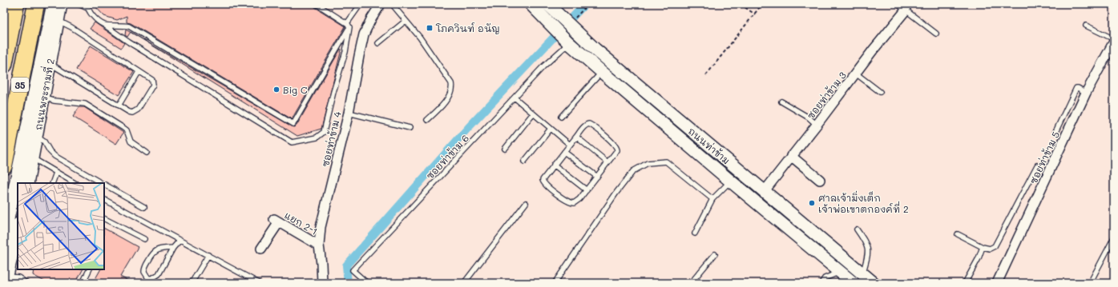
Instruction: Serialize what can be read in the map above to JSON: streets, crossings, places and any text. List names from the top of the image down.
{
  "streets": {
    "highway": ["35"],
    "street": [
      "ถนนพระรามที่ 2",
      "ซอยท่าข้าม 3",
      "ซอยท่าข้าม 4",
      "ถนนท่าข้าม",
      "ซอยท่าข้าม 5",
      "แยก 2-1"
    ],
    "lane": ["ซอยท่าข้าม 6"]
  },
  "crossings": [
    ["ซอยท่าข้าม 3", "ถนนท่าข้าม"],
    ["ซอยท่าข้าม 4", "แยก 2-1"],
    ["ถนนท่าข้าม", "ซอยท่าข้าม 6"]
  ],
  "places": {
    "transit": ["โภควินท์ อนัญ"],
    "other": ["Big C", "ศาลเจ้ามิ่งเต็ก เจ้าพ่อเขาตกองค์ที่ 2"]
  }
}
